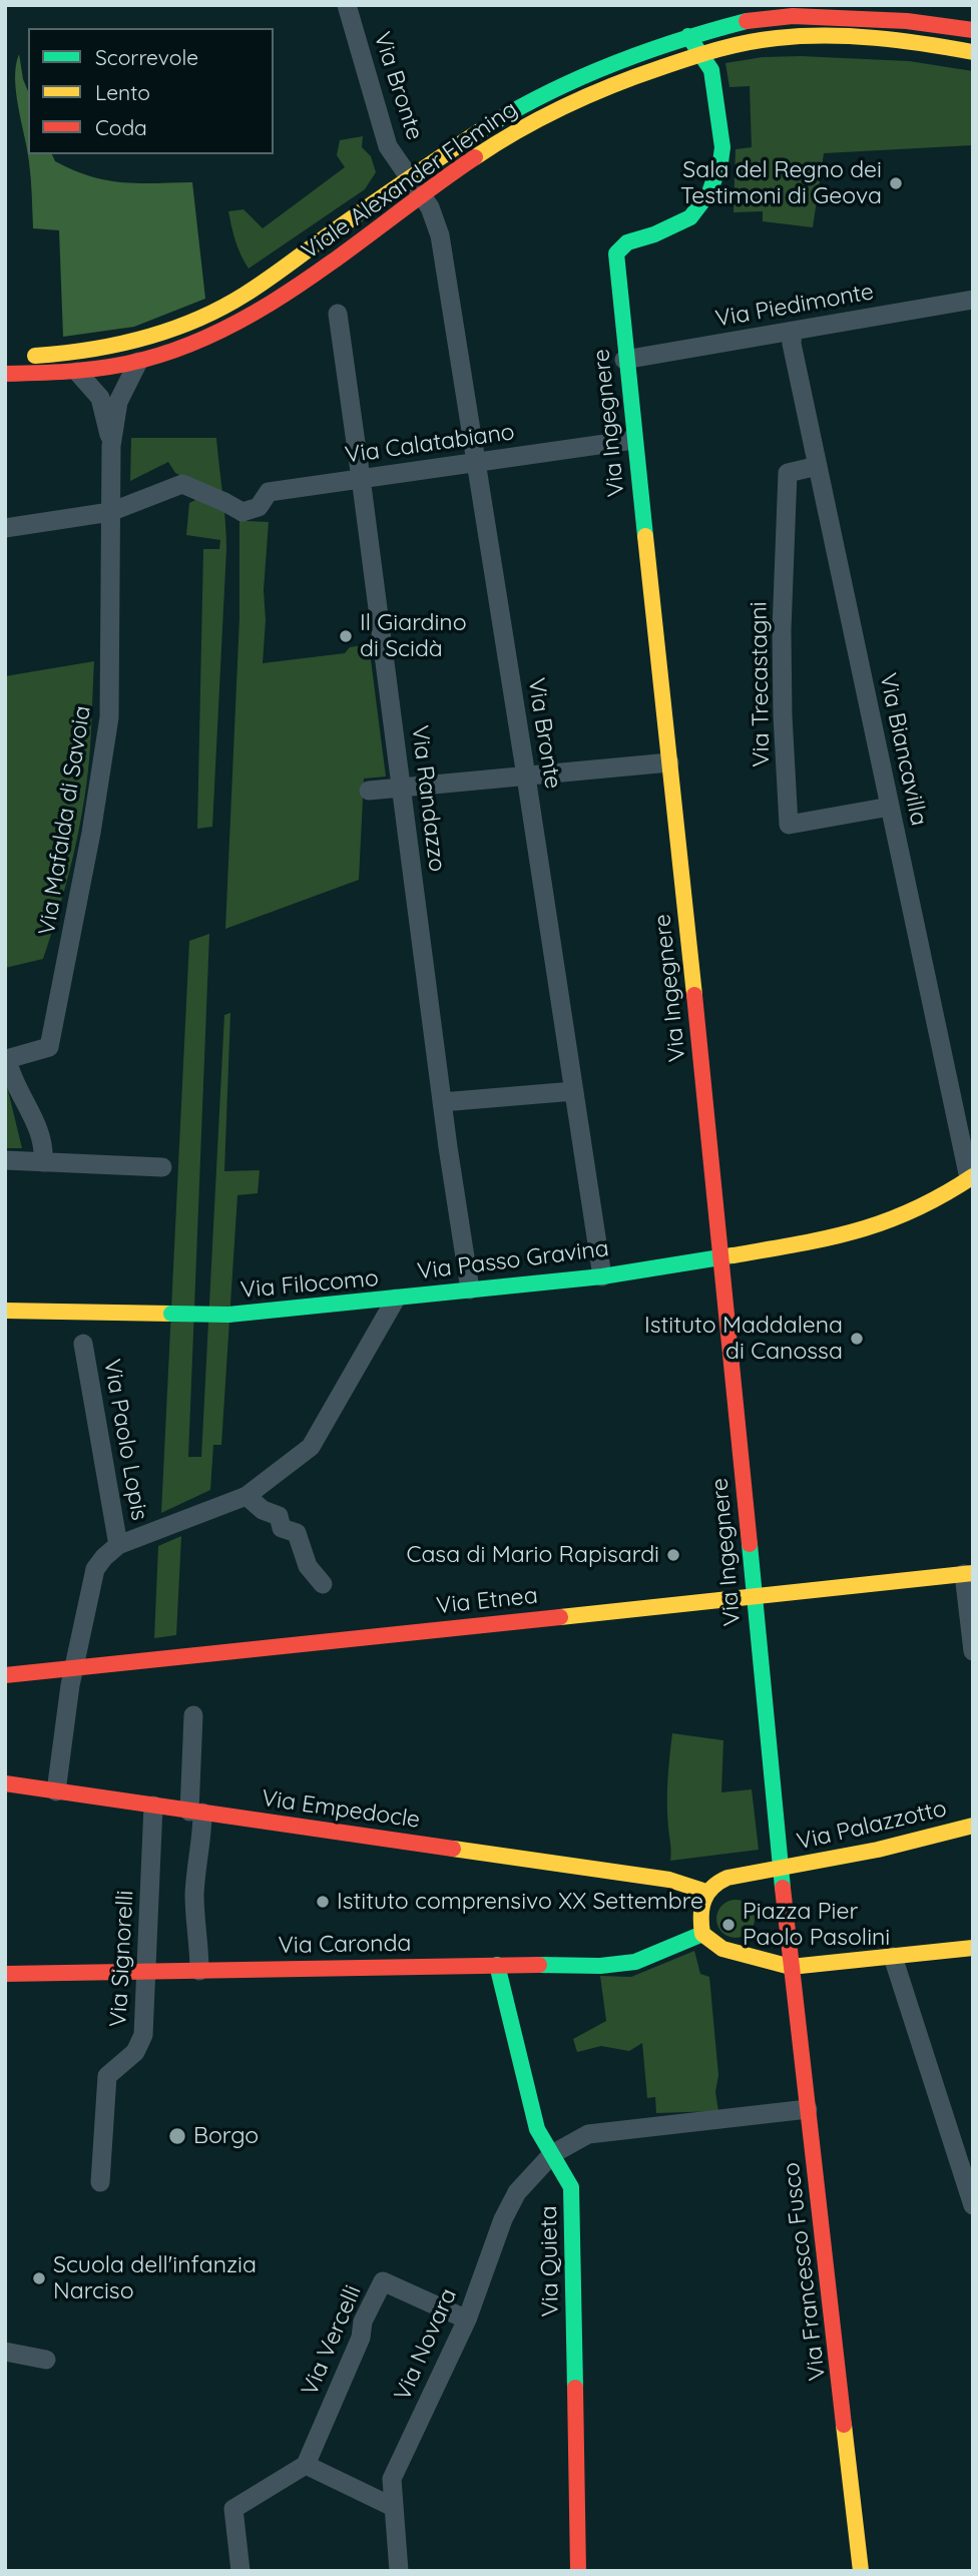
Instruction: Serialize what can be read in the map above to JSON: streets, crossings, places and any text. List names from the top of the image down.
{
  "streets": {
    "main road": [
      "Viale Alexander Fleming",
      "Via Ingegnere",
      "Via Passo Gravina",
      "Via Filocomo",
      "Via Etnea",
      "Via Empedocle",
      "Via Palazzotto",
      "Via Caronda",
      "Via Quieta",
      "Via Francesco Fusco"
    ],
    "street": [
      "Via Bronte",
      "Via Piedimonte",
      "Via Calatabiano",
      "Via Trecastagni",
      "Via Biancavilla",
      "Via Randazzo",
      "Via Mafalda di Savoia",
      "Via Paolo Lopis",
      "Via Signorelli",
      "Via Vercelli",
      "Via Novara"
    ]
  },
  "crossings": [
    ["Via Bronte", "Viale Alexander Fleming"],
    ["Via Bronte", "Via Calatabiano"],
    ["Via Bronte", "Via Passo Gravina"],
    ["Viale Alexander Fleming", "Via Ingegnere"],
    ["Via Piedimonte", "Via Ingegnere"],
    ["Via Piedimonte", "Via Biancavilla"],
    ["Via Ingegnere", "Via Calatabiano"],
    ["Via Ingegnere", "Via Passo Gravina"],
    ["Via Ingegnere", "Via Etnea"],
    ["Via Ingegnere", "Via Palazzotto"],
    ["Via Ingegnere", "Via Francesco Fusco"],
    ["Via Calatabiano", "Via Randazzo"],
    ["Via Calatabiano", "Via Mafalda di Savoia"],
    ["Via Trecastagni", "Via Biancavilla"],
    ["Via Biancavilla", "Via Passo Gravina"],
    ["Via Randazzo", "Via Passo Gravina"],
    ["Via Passo Gravina", "Via Filocomo"],
    ["Via Passo Gravina", "Via Paolo Lopis"],
    ["Via Passo Gravina", "Via Etnea"],
    ["Via Passo Gravina", "Via Empedocle"],
    ["Via Empedocle", "Via Palazzotto"],
    ["Via Empedocle", "Via Signorelli"],
    ["Via Caronda", "Via Signorelli"],
    ["Via Caronda", "Via Quieta"],
    ["Via Quieta", "Via Novara"],
    ["Via Francesco Fusco", "Via Novara"],
    ["Via Vercelli", "Via Novara"]
  ],
  "places": [
    "Sala del Regno dei Testimoni di Geova",
    "Il Giardino di Scidà",
    "Istituto Maddalena di Canossa",
    "Casa di Mario Rapisardi",
    "Istituto comprensivo XX Settembre",
    "Piazza Pier Paolo Pasolini",
    "Borgo",
    "Scuola dell'infanzia Narciso"
  ],
  "legend": ["Scorrevole", "Lento", "Coda"]
}
